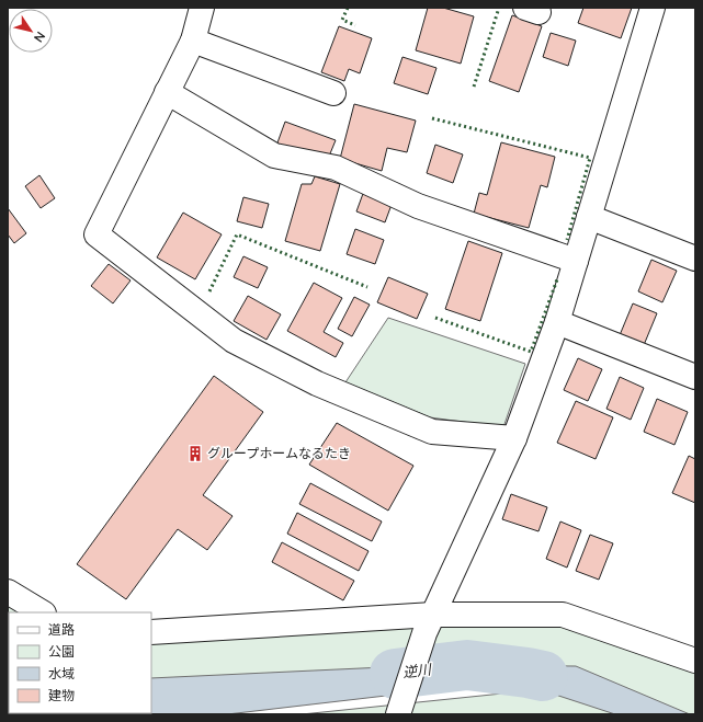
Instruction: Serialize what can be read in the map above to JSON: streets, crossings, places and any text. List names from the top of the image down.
{
  "water": ["逆川"],
  "places": {
    "building": ["グループホームなるたき"]
  },
  "legend": [
    "道路",
    "公園",
    "水域",
    "建物"
  ],
  "north": "bottom right"
}
